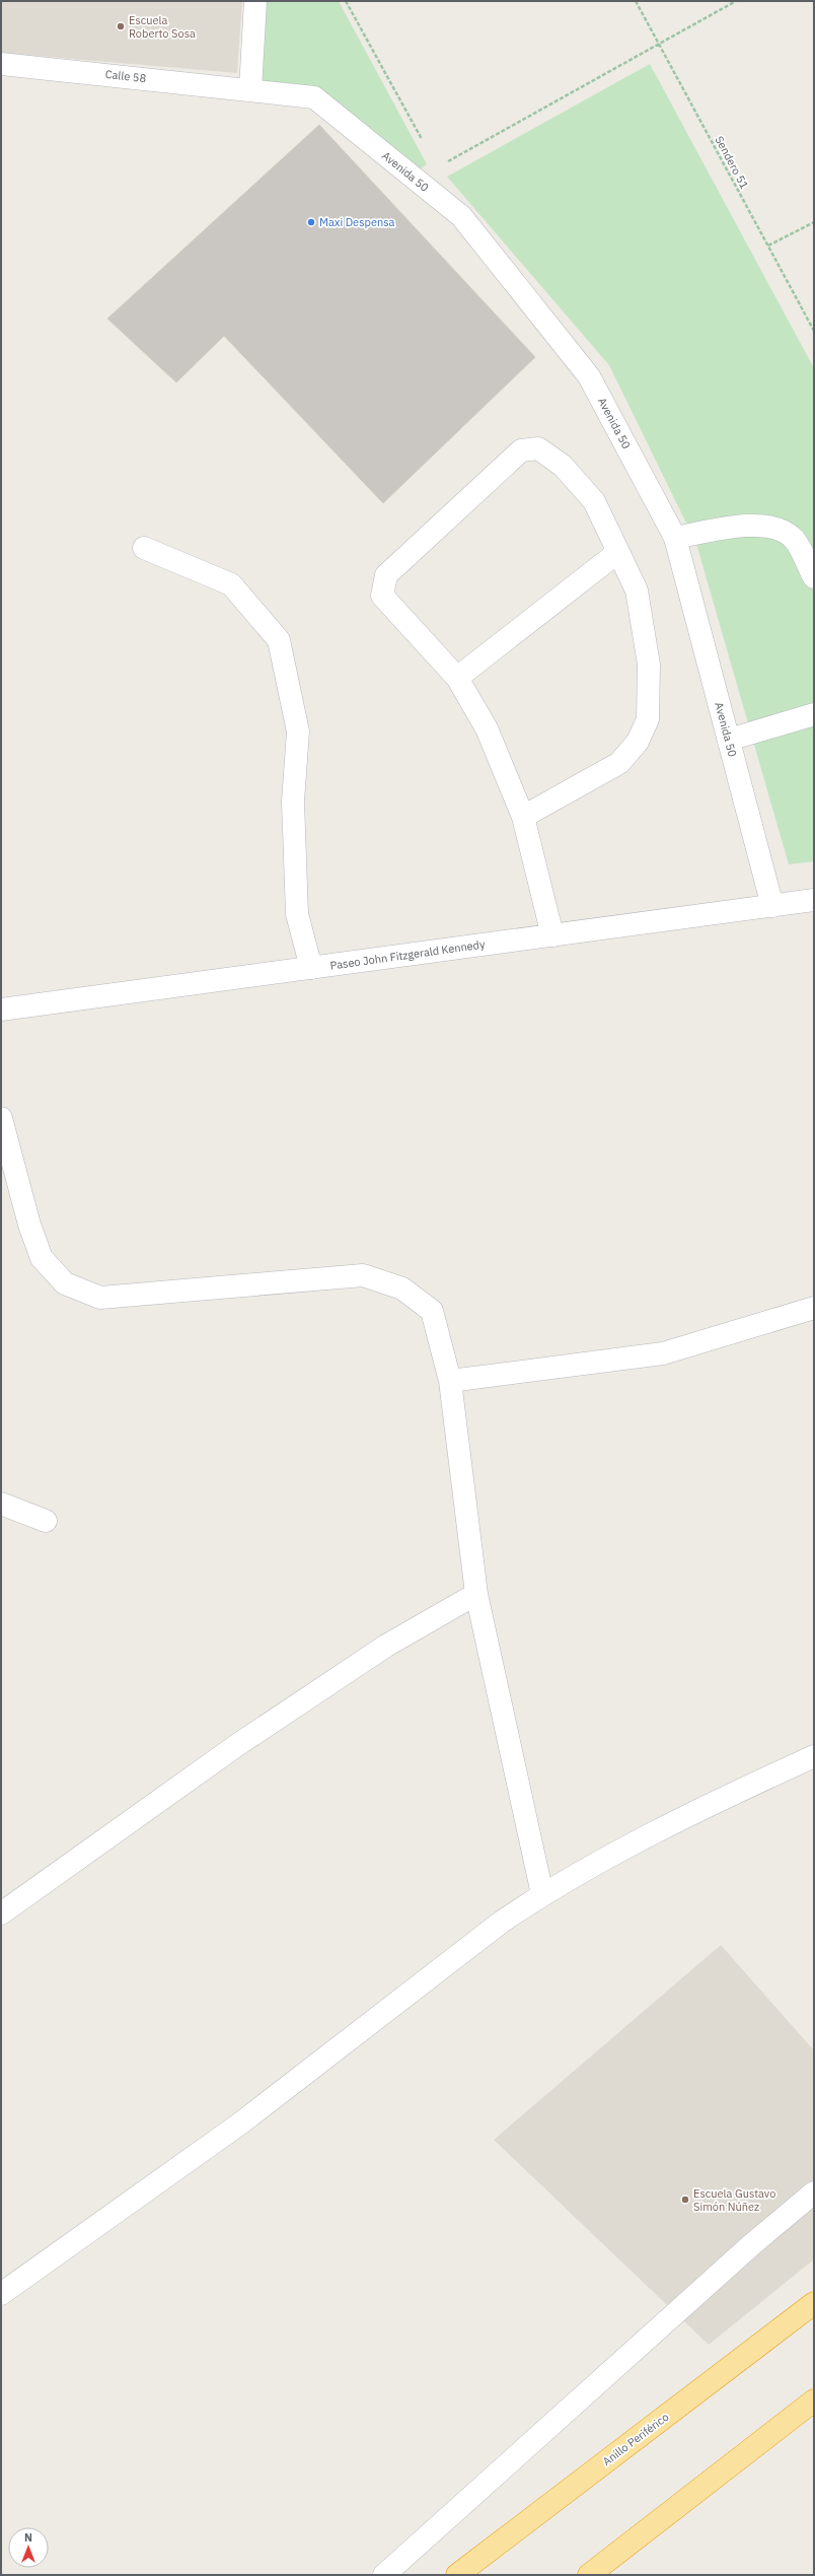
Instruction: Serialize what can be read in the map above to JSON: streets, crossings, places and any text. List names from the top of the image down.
{
  "streets": {
    "highway": ["Anillo Periférico"],
    "street": ["Calle 58", "Avenida 50", "Paseo John Fitzgerald Kennedy"],
    "path": ["Sendero 51"]
  },
  "crossings": [
    ["Calle 58", "Avenida 50"],
    ["Avenida 50", "Paseo John Fitzgerald Kennedy"]
  ],
  "places": ["Escuela Roberto Sosa", "Maxi Despensa", "Escuela Gustavo Simón Núñez"],
  "north": "top"
}
